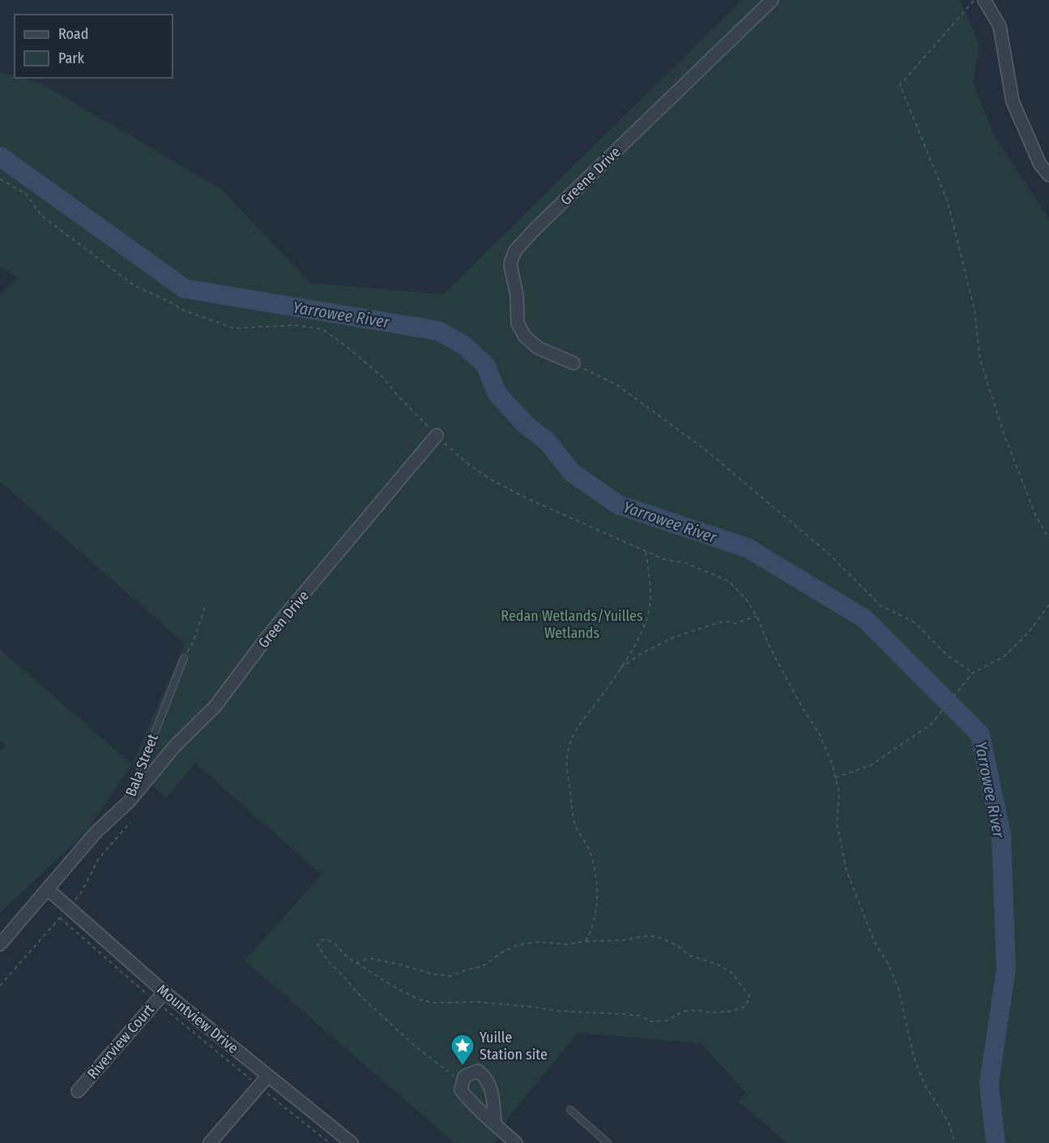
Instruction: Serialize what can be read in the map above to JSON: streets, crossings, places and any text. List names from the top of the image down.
{
  "streets": {
    "street": [
      "Greene Drive",
      "Green Drive",
      "Bala Street",
      "Mountview Drive",
      "Riverview Court"
    ]
  },
  "crossings": [
    ["Green Drive", "Bala Street"],
    ["Bala Street", "Mountview Drive"],
    ["Mountview Drive", "Riverview Court"]
  ],
  "water": ["Yarrowee River"],
  "parks": ["Redan Wetlands/Yuilles Wetlands"],
  "places": {
    "place": ["Yuille Station site"]
  },
  "legend": ["Road", "Park"]
}
